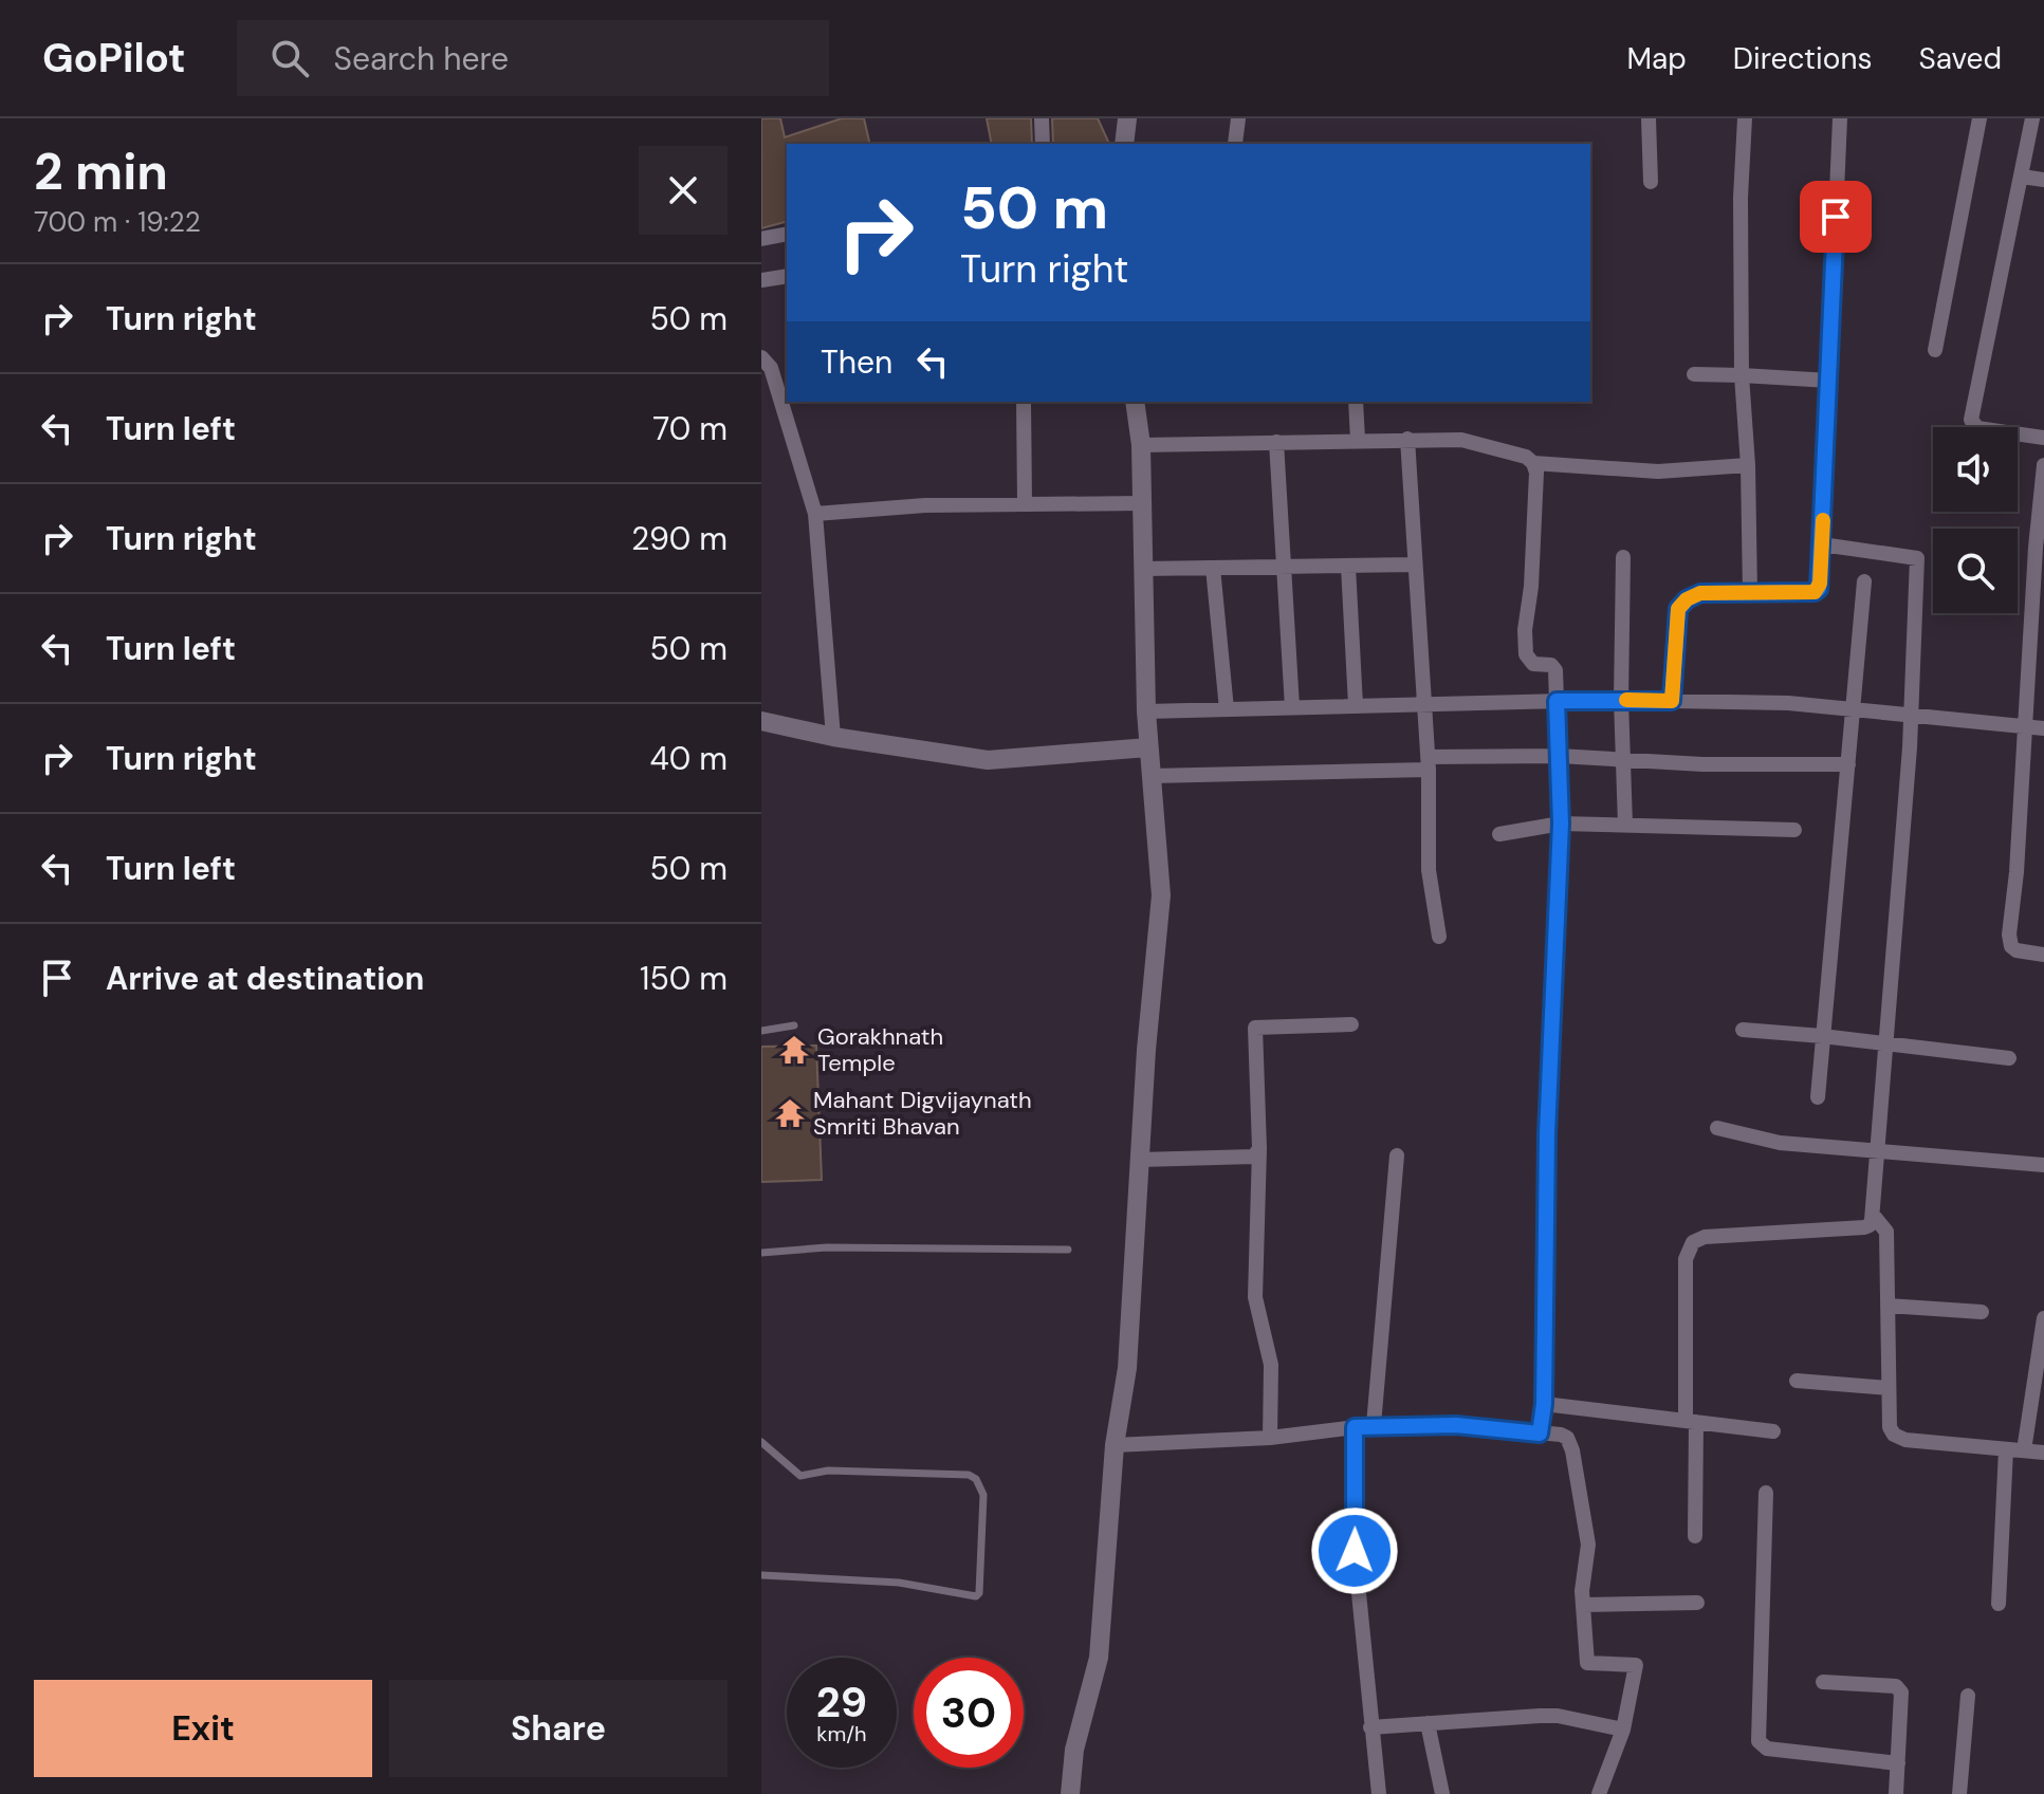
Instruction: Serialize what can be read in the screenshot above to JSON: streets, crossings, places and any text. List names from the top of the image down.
{
  "places": {
    "temple": ["Gorakhnath Temple", "Mahant Digvijaynath Smriti Bhavan"]
  },
  "page": {
    "header": "GoPilot",
    "search": "Search here",
    "nav": ["Map", "Directions", "Saved"],
    "heading": ["2 min", "700 m · 19:22"],
    "turn": ["50 m", "Turn right"],
    "list": [
      {
        "name": "Turn right",
        "value": "50 m"
      },
      {
        "name": "Turn left",
        "value": "70 m"
      },
      {
        "name": "Turn right",
        "value": "290 m"
      },
      {
        "name": "Turn left",
        "value": "50 m"
      },
      {
        "name": "Turn right",
        "value": "40 m"
      },
      {
        "name": "Turn left",
        "value": "50 m"
      },
      {
        "name": "Arrive at destination",
        "value": "150 m"
      }
    ],
    "then": "Then",
    "speed": "29 km/h",
    "limit": "30",
    "buttons": ["Exit", "Share"]
  }
}
